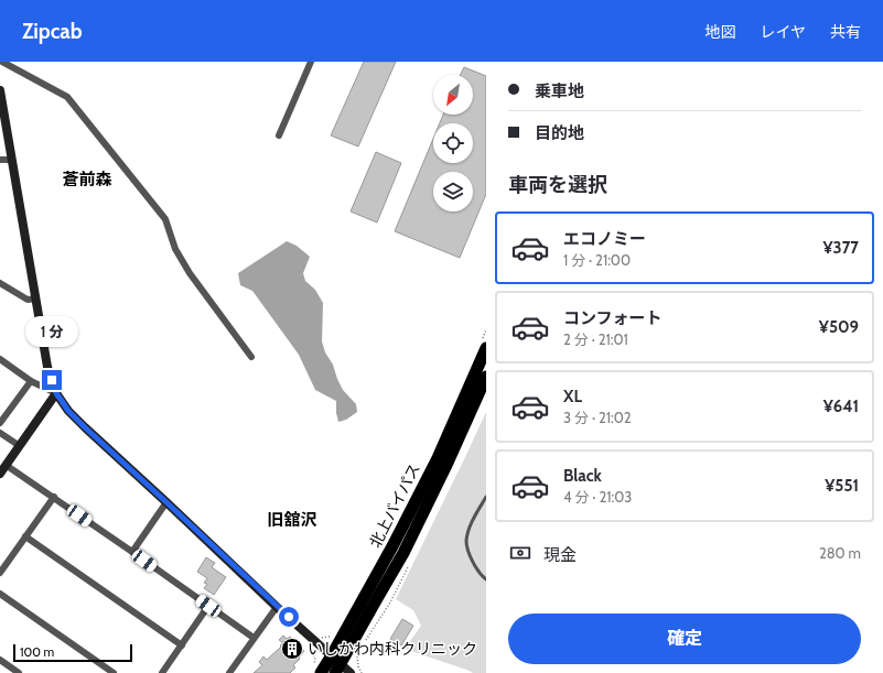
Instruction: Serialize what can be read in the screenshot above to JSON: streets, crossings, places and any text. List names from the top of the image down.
{
  "streets": {
    "highway": ["北上バイパス"]
  },
  "districts": ["蒼前森", "旧舘沢"],
  "places": {
    "building": ["いしかわ内科クリニック"]
  },
  "scale_bar": "100 m",
  "north": "bottom left",
  "page": {
    "header": "Zipcab",
    "nav": ["地図", "レイヤ", "共有"],
    "banner": ["乗車地", "目的地"],
    "heading": "車両を選択",
    "list": [
      {
        "name": "エコノミー",
        "note": "1 分 · 21:00",
        "value": "¥377"
      },
      {
        "name": "コンフォート",
        "note": "2 分 · 21:01",
        "value": "¥509"
      },
      {
        "name": "XL",
        "note": "3 分 · 21:02",
        "value": "¥641"
      },
      {
        "name": "Black",
        "note": "4 分 · 21:03",
        "value": "¥551"
      }
    ],
    "bubble": "1 分",
    "pay": ["現金", "280 m"],
    "buttons": "確定",
    "scale": "100 m"
  }
}
